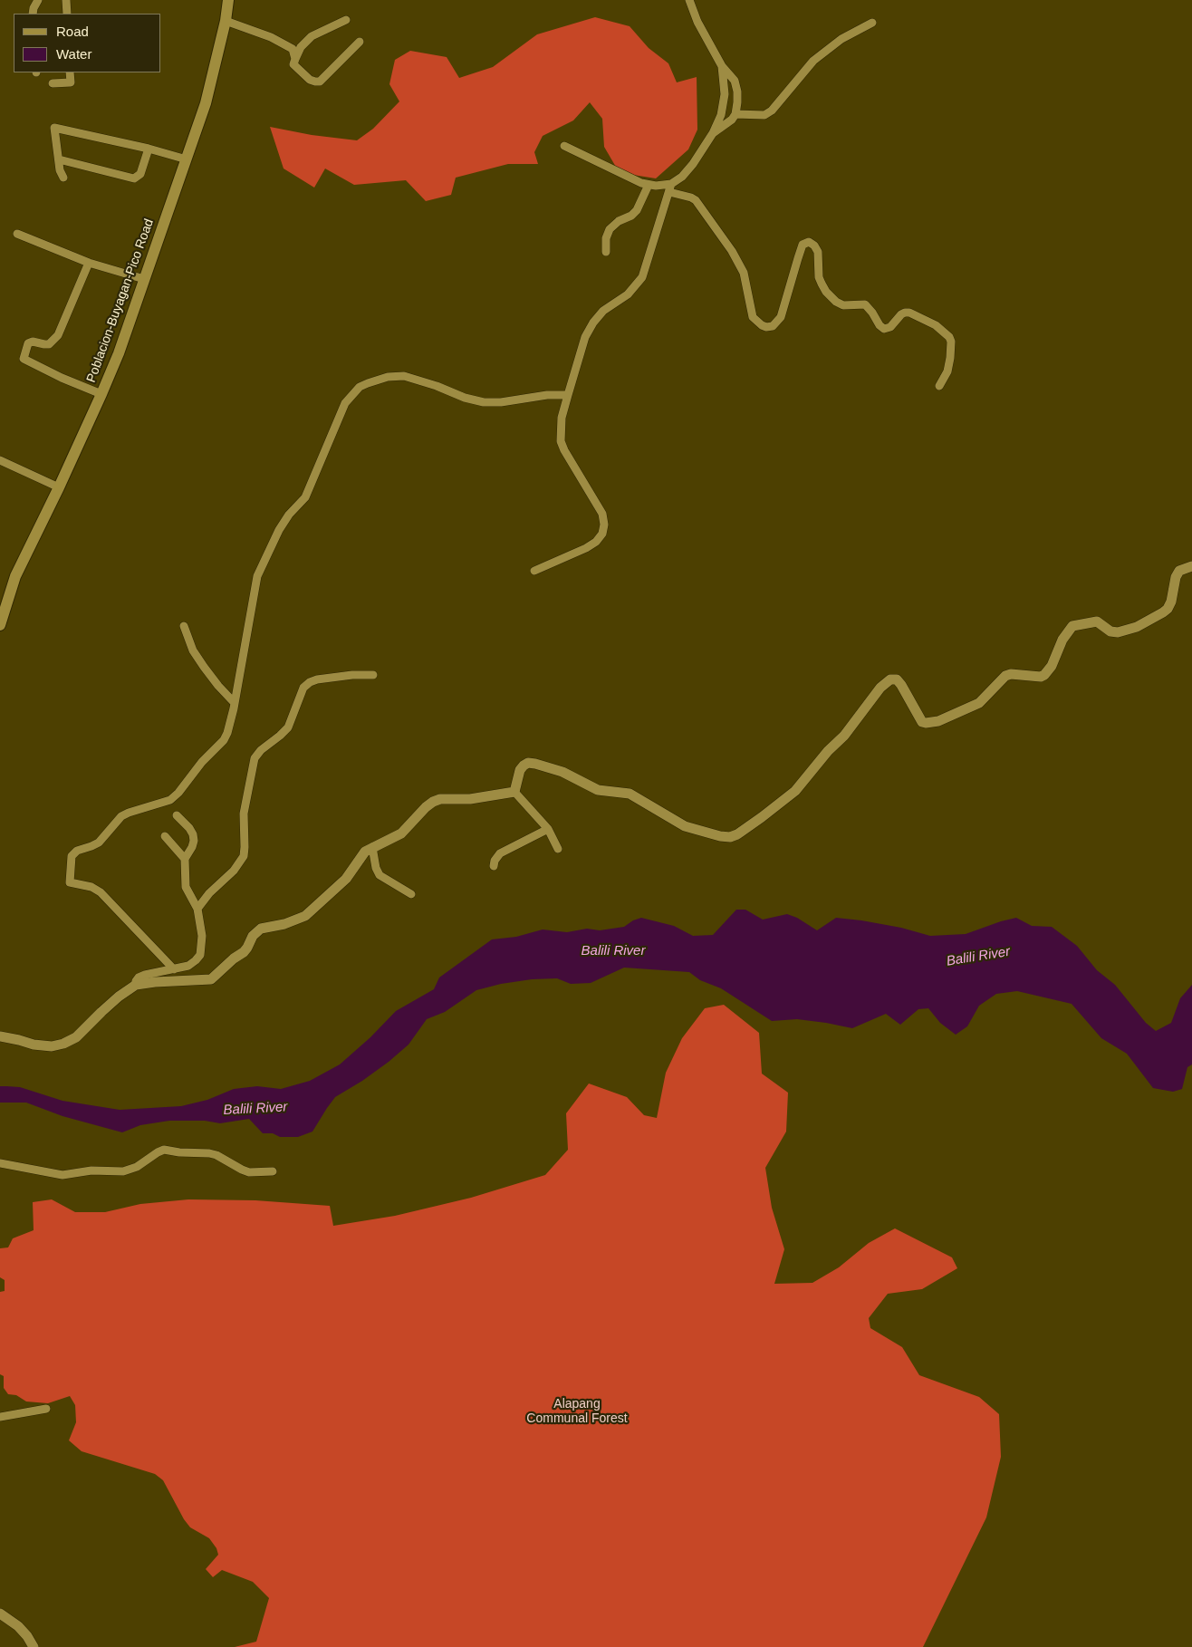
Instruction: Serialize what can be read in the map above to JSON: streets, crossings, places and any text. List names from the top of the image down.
{
  "streets": {
    "main road": ["Poblacion-Buyagan-Pico Road"]
  },
  "water": ["Balili River"],
  "parks": ["Alapang Communal Forest"],
  "legend": ["Road", "Water"]
}
